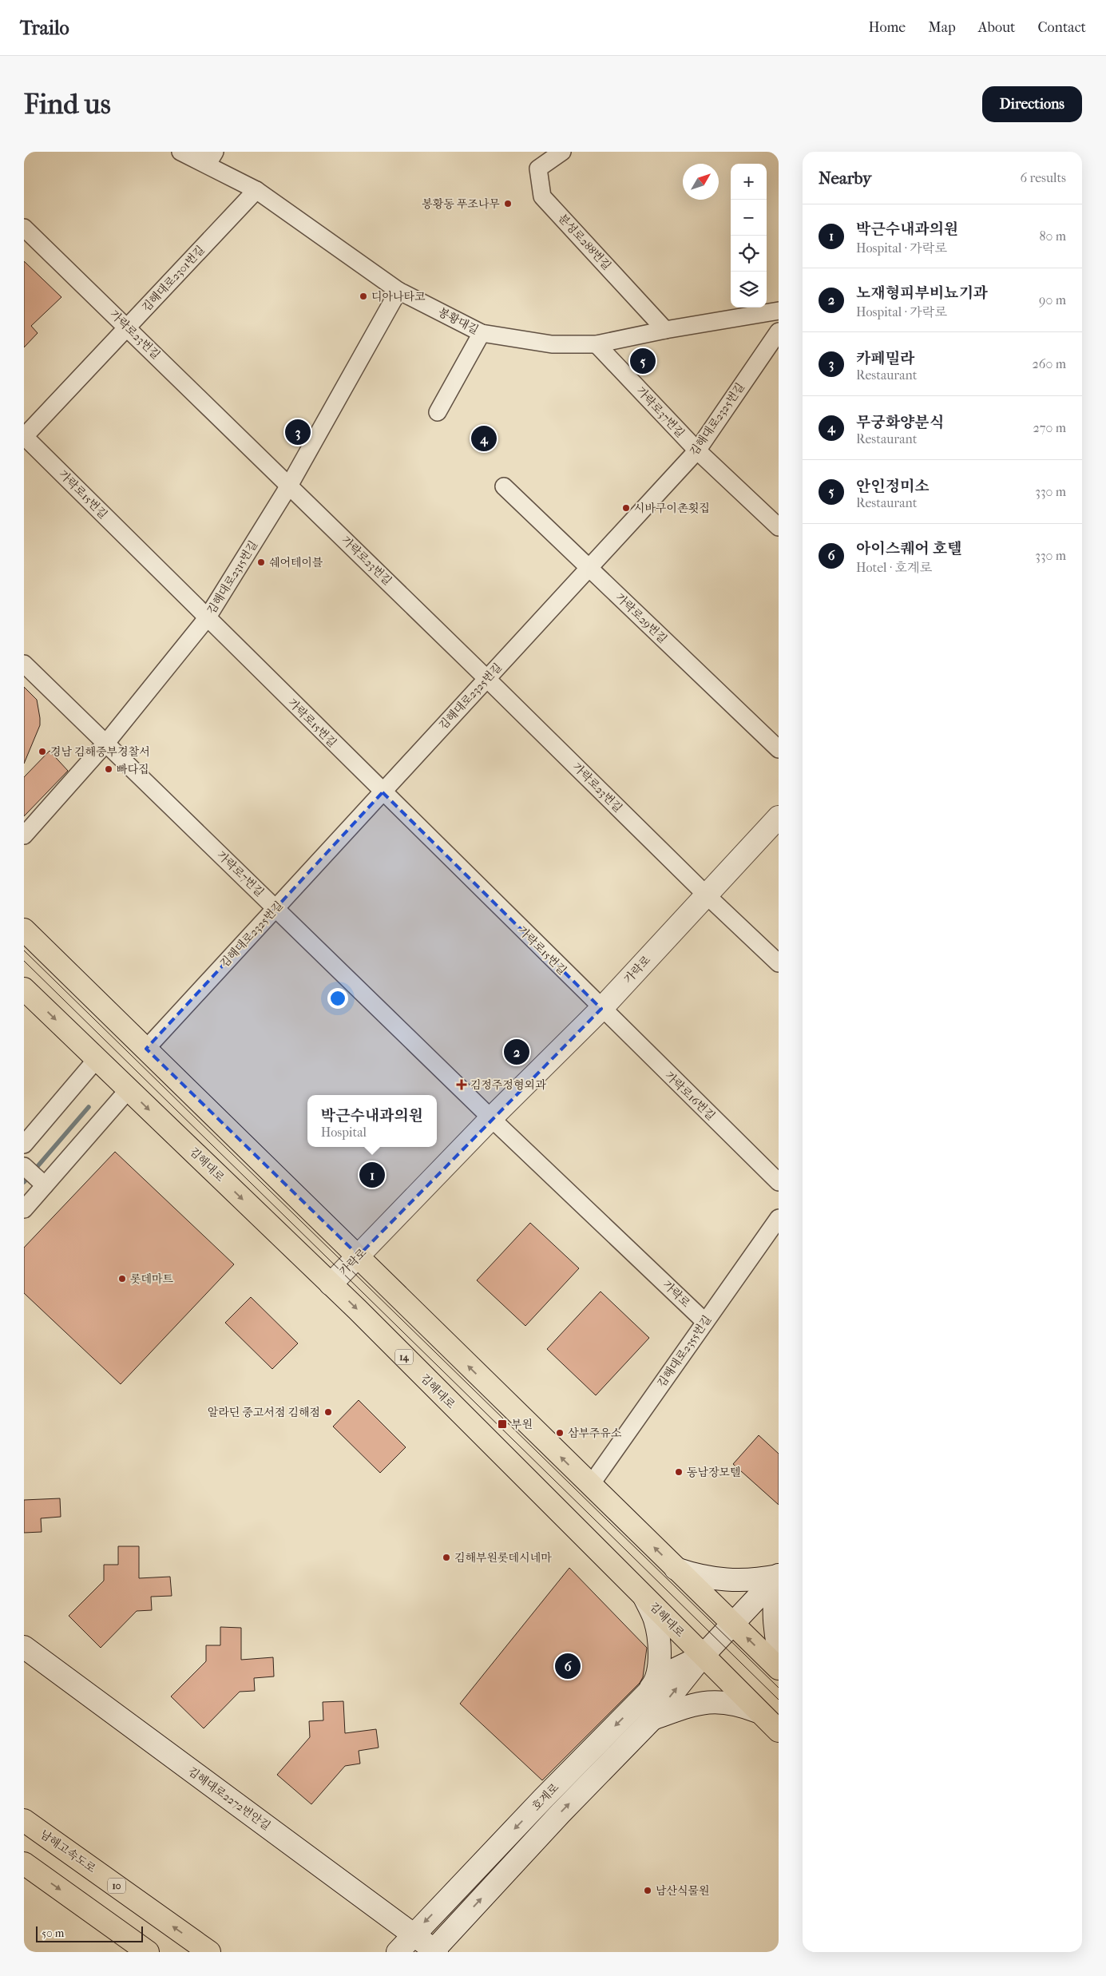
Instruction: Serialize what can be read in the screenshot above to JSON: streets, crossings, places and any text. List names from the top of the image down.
{
  "streets": {
    "main road": [
      "가락로",
      "김해대로",
      "14",
      "호계로",
      "김해대로2272번안길",
      "남해고속도로",
      "10"
    ],
    "street": [
      "분성로288번길",
      "김해대로2301번길",
      "봉황대길",
      "가락로23번길",
      "가락로37번길",
      "김해대로2325번길",
      "가락로15번길",
      "김해대로2315번길",
      "가락로29번길",
      "가락로7번길",
      "가락로16번길",
      "김해대로2355번길"
    ]
  },
  "crossings": [
    ["분성로288번길", "봉황대길"],
    ["김해대로2301번길", "봉황대길"],
    ["김해대로2301번길", "가락로23번길"],
    ["김해대로2301번길", "가락로15번길"],
    ["봉황대길", "가락로37번길"],
    ["봉황대길", "김해대로2315번길"],
    ["가락로23번길", "김해대로2325번길"],
    ["가락로23번길", "김해대로2315번길"],
    ["가락로23번길", "가락로"],
    ["가락로37번길", "김해대로2325번길"],
    ["김해대로2325번길", "가락로15번길"],
    ["김해대로2325번길", "가락로29번길"],
    ["김해대로2325번길", "가락로7번길"],
    ["가락로15번길", "김해대로2315번길"],
    ["가락로15번길", "가락로"],
    ["가락로15번길", "가락로16번길"],
    ["김해대로2315번길", "가락로7번길"],
    ["가락로7번길", "가락로"],
    ["가락로", "가락로16번길"],
    ["가락로", "김해대로"],
    ["가락로", "김해대로2355번길"],
    ["김해대로", "호계로"],
    ["호계로", "김해대로2272번안길"]
  ],
  "places": {
    "other": [
      "봉황동 푸조나무",
      "디아나타코",
      "시바구이촌횟집",
      "쉐어테이블",
      "경남 김해중부경찰서",
      "빠다집",
      "롯데마트",
      "알라딘 중고서점 김해점",
      "삼부주유소",
      "동남장모텔",
      "김해부원롯데시네마",
      "남산식물원"
    ],
    "health": ["김정주정형외과"],
    "transit": ["부원"]
  },
  "scale_bar": "50 m",
  "north": "top right",
  "page": {
    "header": "Trailo",
    "nav": [
      "Home",
      "Map",
      "About",
      "Contact"
    ],
    "buttons": "Directions",
    "title": "Find us",
    "heading": ["Nearby", "6 results"],
    "map_buttons": ["+", "−"],
    "list": [
      {
        "mark": "1",
        "name": "박근수내과의원",
        "note": "Hospital · 가락로",
        "value": "80 m"
      },
      {
        "mark": "2",
        "name": "노재형피부비뇨기과",
        "note": "Hospital · 가락로",
        "value": "90 m"
      },
      {
        "mark": "3",
        "name": "카페밀라",
        "note": "Restaurant",
        "value": "260 m"
      },
      {
        "mark": "4",
        "name": "무궁화양분식",
        "note": "Restaurant",
        "value": "270 m"
      },
      {
        "mark": "5",
        "name": "안인정미소",
        "note": "Restaurant",
        "value": "330 m"
      },
      {
        "mark": "6",
        "name": "아이스퀘어 호텔",
        "note": "Hotel · 호계로",
        "value": "330 m"
      }
    ],
    "pins": [
      "5",
      "3",
      "4",
      "2",
      "1",
      "6"
    ],
    "popup": ["박근수내과의원", "Hospital"],
    "scale": "50 m"
  }
}
